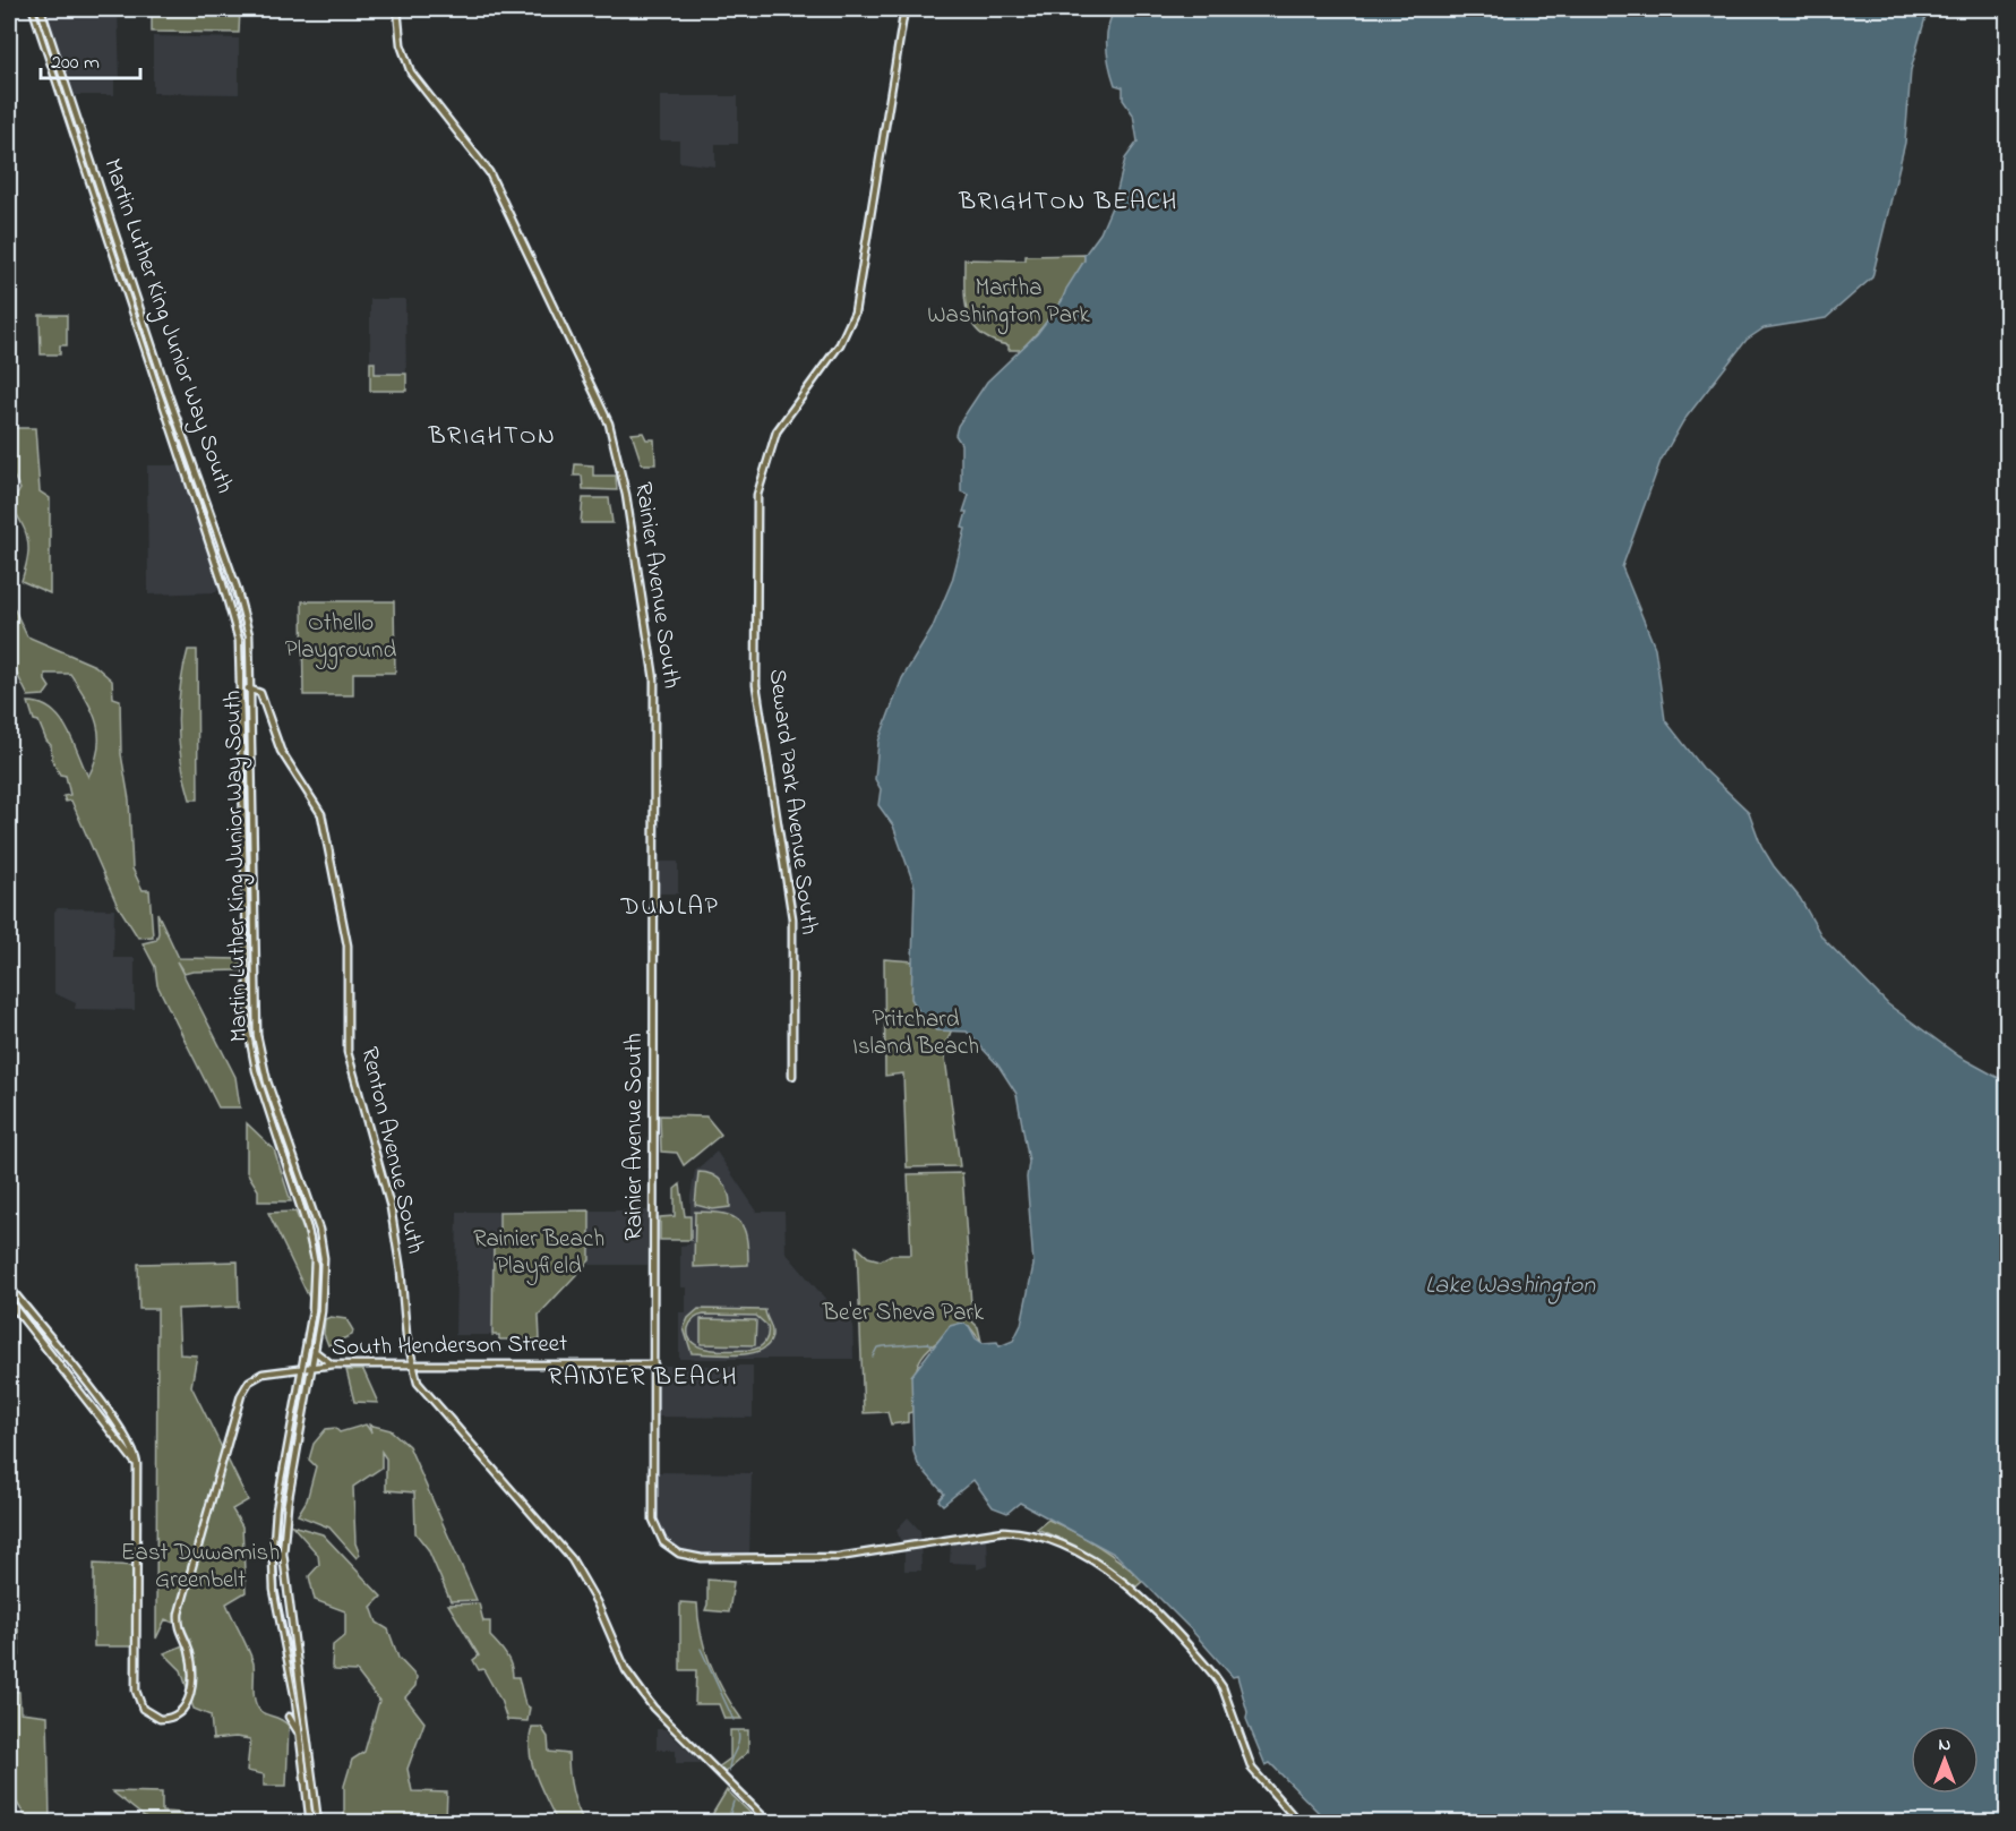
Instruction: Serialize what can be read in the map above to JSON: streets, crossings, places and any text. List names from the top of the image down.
{
  "streets": {
    "main road": [
      "Martin Luther King Junior Way South",
      "Rainier Avenue South",
      "Seward Park Avenue South",
      "Renton Avenue South",
      "South Henderson Street"
    ]
  },
  "crossings": [
    ["Martin Luther King Junior Way South", "Renton Avenue South"],
    ["Martin Luther King Junior Way South", "South Henderson Street"],
    ["Rainier Avenue South", "South Henderson Street"],
    ["Renton Avenue South", "South Henderson Street"]
  ],
  "districts": [
    "BRIGHTON BEACH",
    "BRIGHTON",
    "DUNLAP",
    "RAINIER BEACH"
  ],
  "water": ["Lake Washington"],
  "parks": [
    "Martha Washington Park",
    "Othello Playground",
    "Pritchard Island Beach",
    "Rainier Beach Playfield",
    "Be'er Sheva Park",
    "East Duwamish Greenbelt"
  ],
  "scale_bar": "200 m",
  "north": "top"
}
